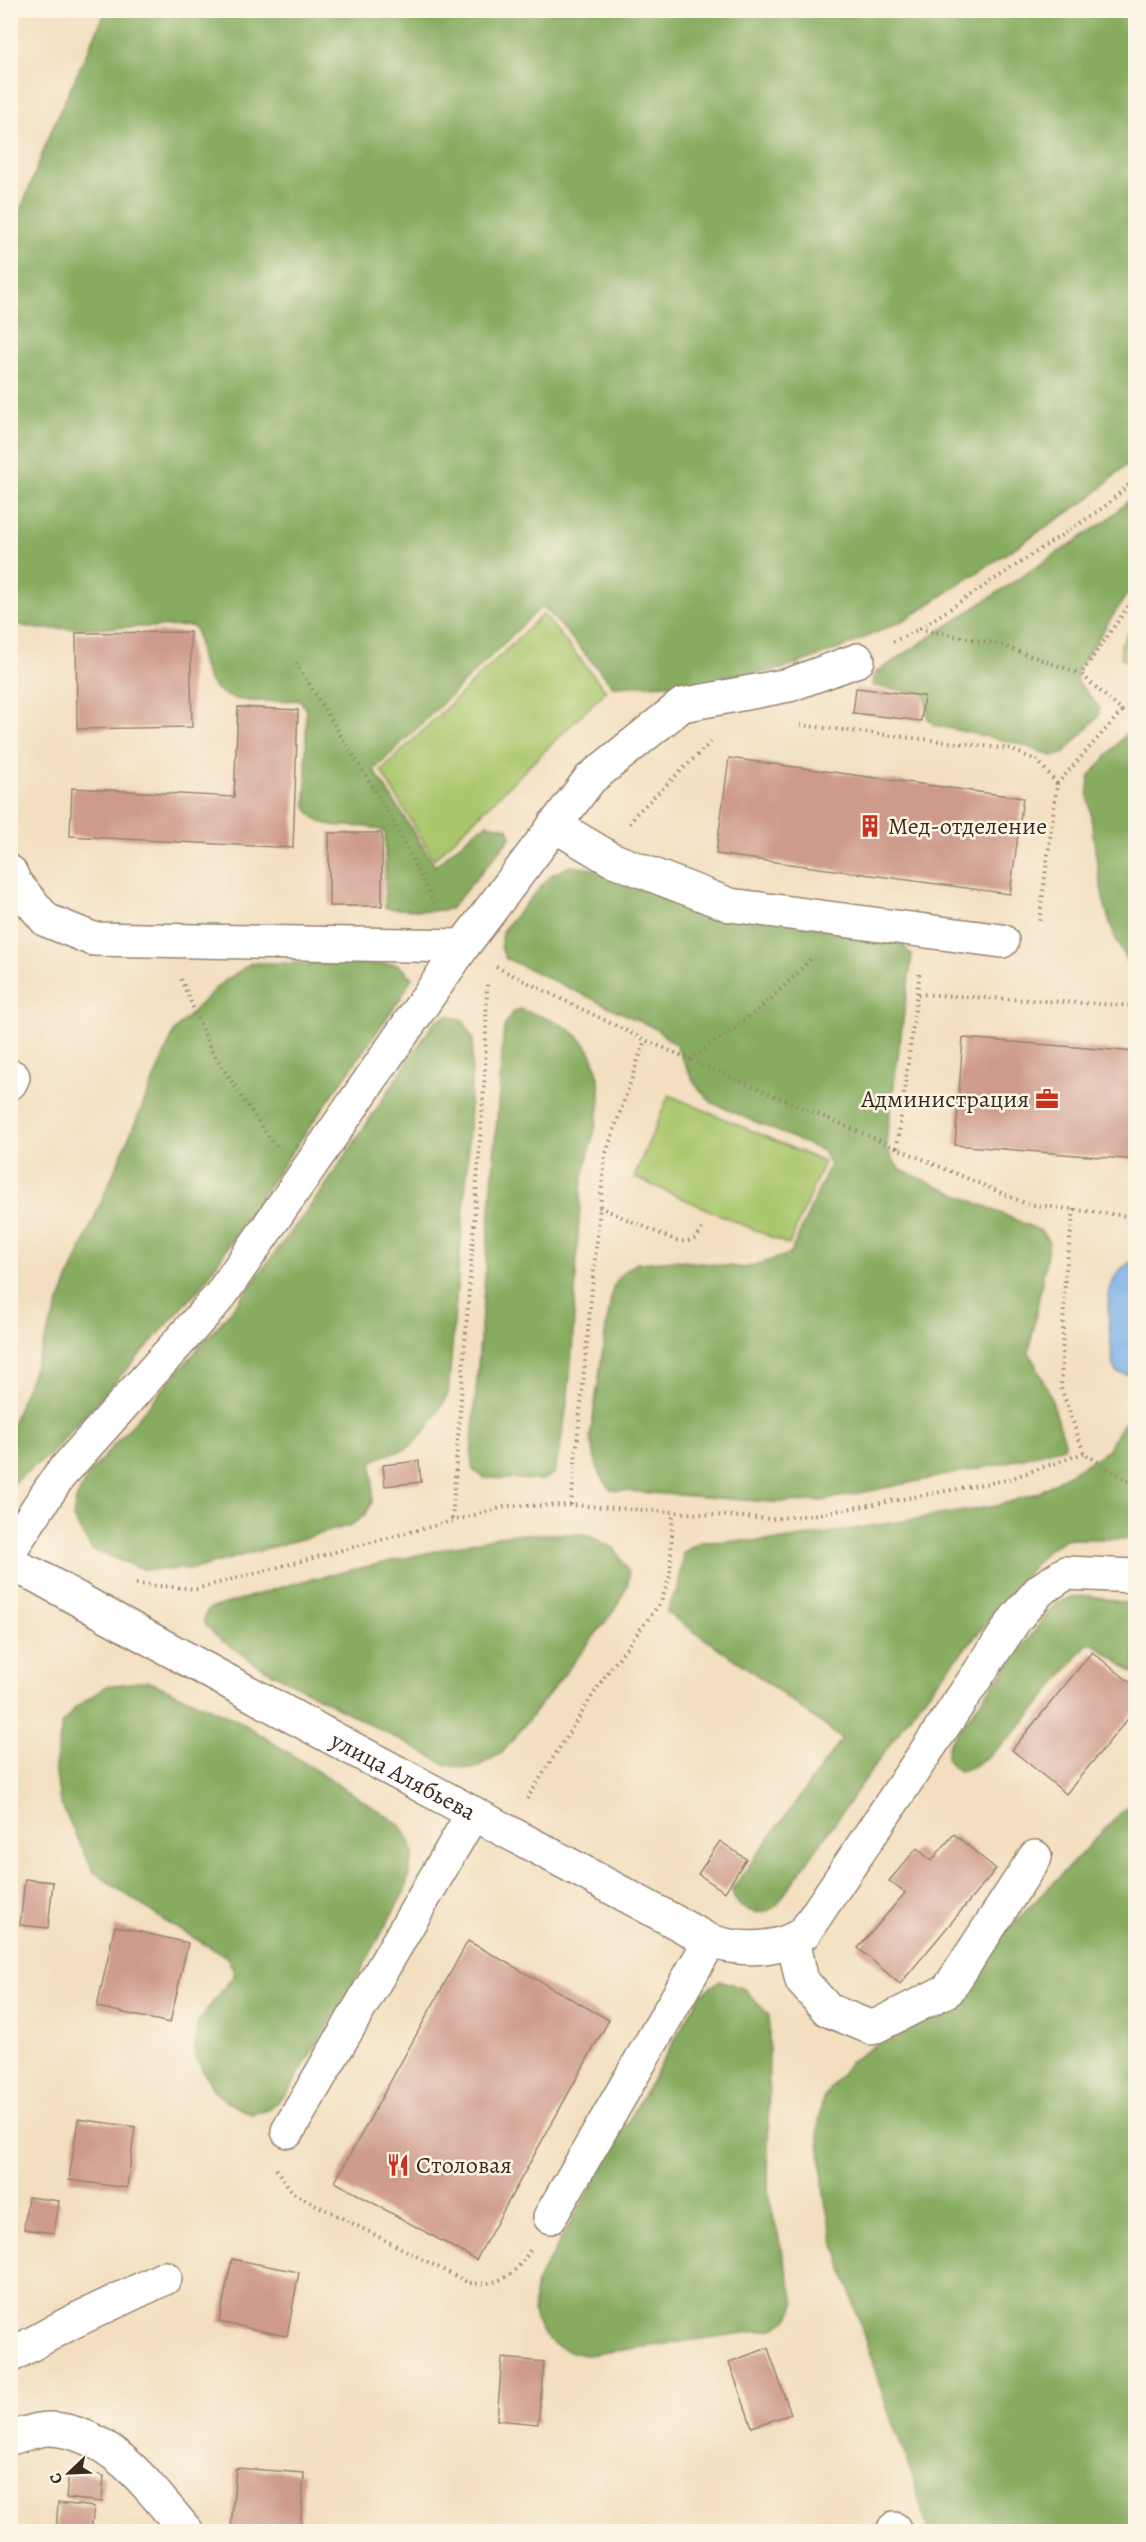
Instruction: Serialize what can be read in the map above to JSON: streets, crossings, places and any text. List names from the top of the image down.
{
  "streets": {
    "street": ["улица Алябьева"]
  },
  "places": {
    "building": ["Мед-отделение"],
    "office": ["Администрация"],
    "restaurant": ["Столовая"]
  },
  "north": "bottom left"
}
